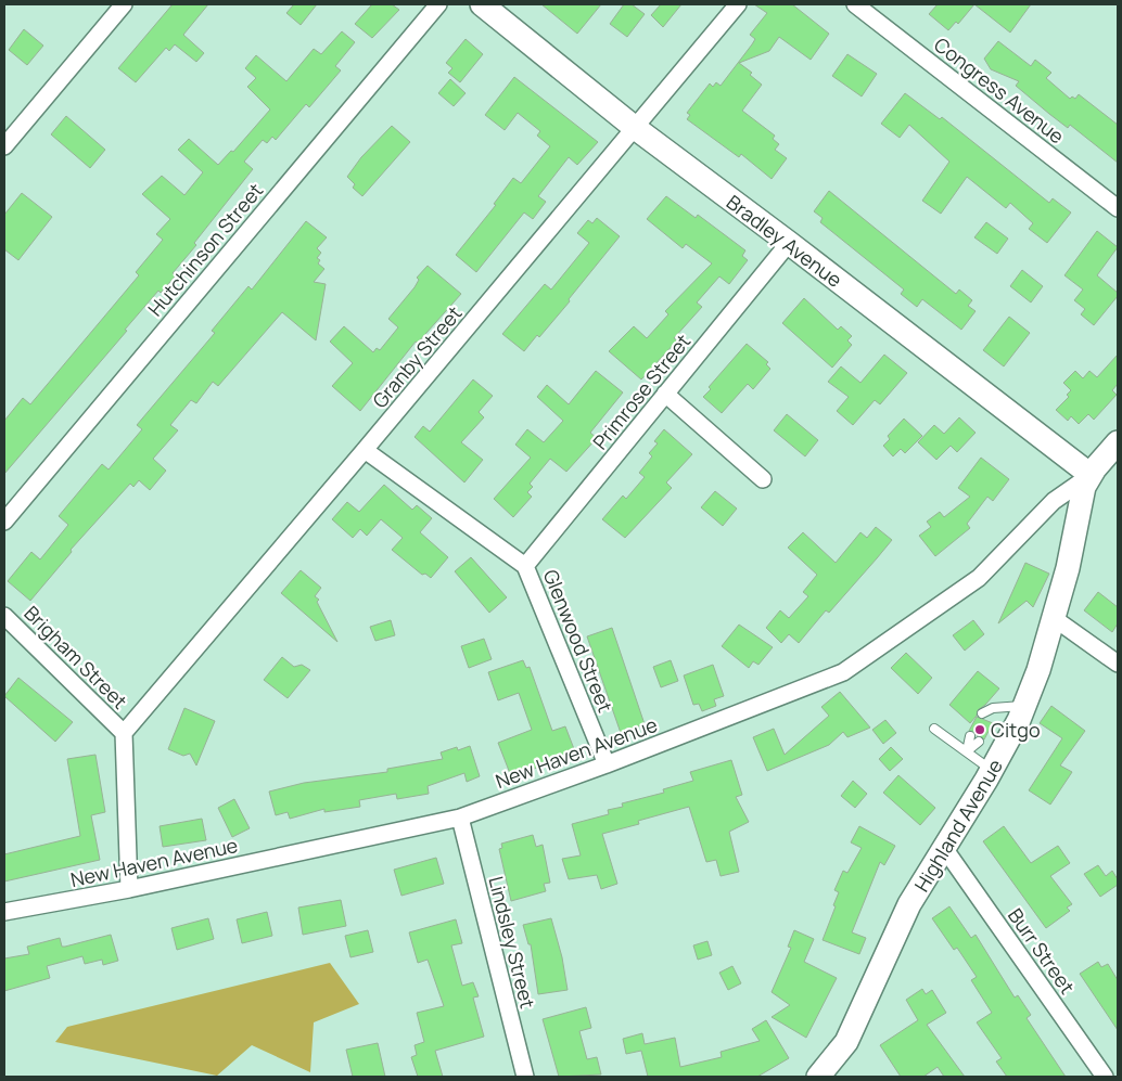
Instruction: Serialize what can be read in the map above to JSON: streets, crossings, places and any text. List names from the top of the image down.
{
  "streets": {
    "street": [
      "Congress Avenue",
      "Bradley Avenue",
      "Hutchinson Street",
      "Granby Street",
      "Primrose Street",
      "Glenwood Street",
      "Brigham Street",
      "New Haven Avenue",
      "Highland Avenue",
      "Lindsley Street",
      "Burr Street"
    ]
  },
  "crossings": [
    ["Bradley Avenue", "Granby Street"],
    ["Bradley Avenue", "Primrose Street"],
    ["Bradley Avenue", "New Haven Avenue"],
    ["Bradley Avenue", "Highland Avenue"],
    ["Granby Street", "Glenwood Street"],
    ["Granby Street", "Brigham Street"],
    ["Primrose Street", "Glenwood Street"],
    ["Glenwood Street", "New Haven Avenue"],
    ["Brigham Street", "New Haven Avenue"],
    ["New Haven Avenue", "Highland Avenue"],
    ["New Haven Avenue", "Lindsley Street"],
    ["Highland Avenue", "Burr Street"]
  ],
  "places": ["Citgo"]
}
